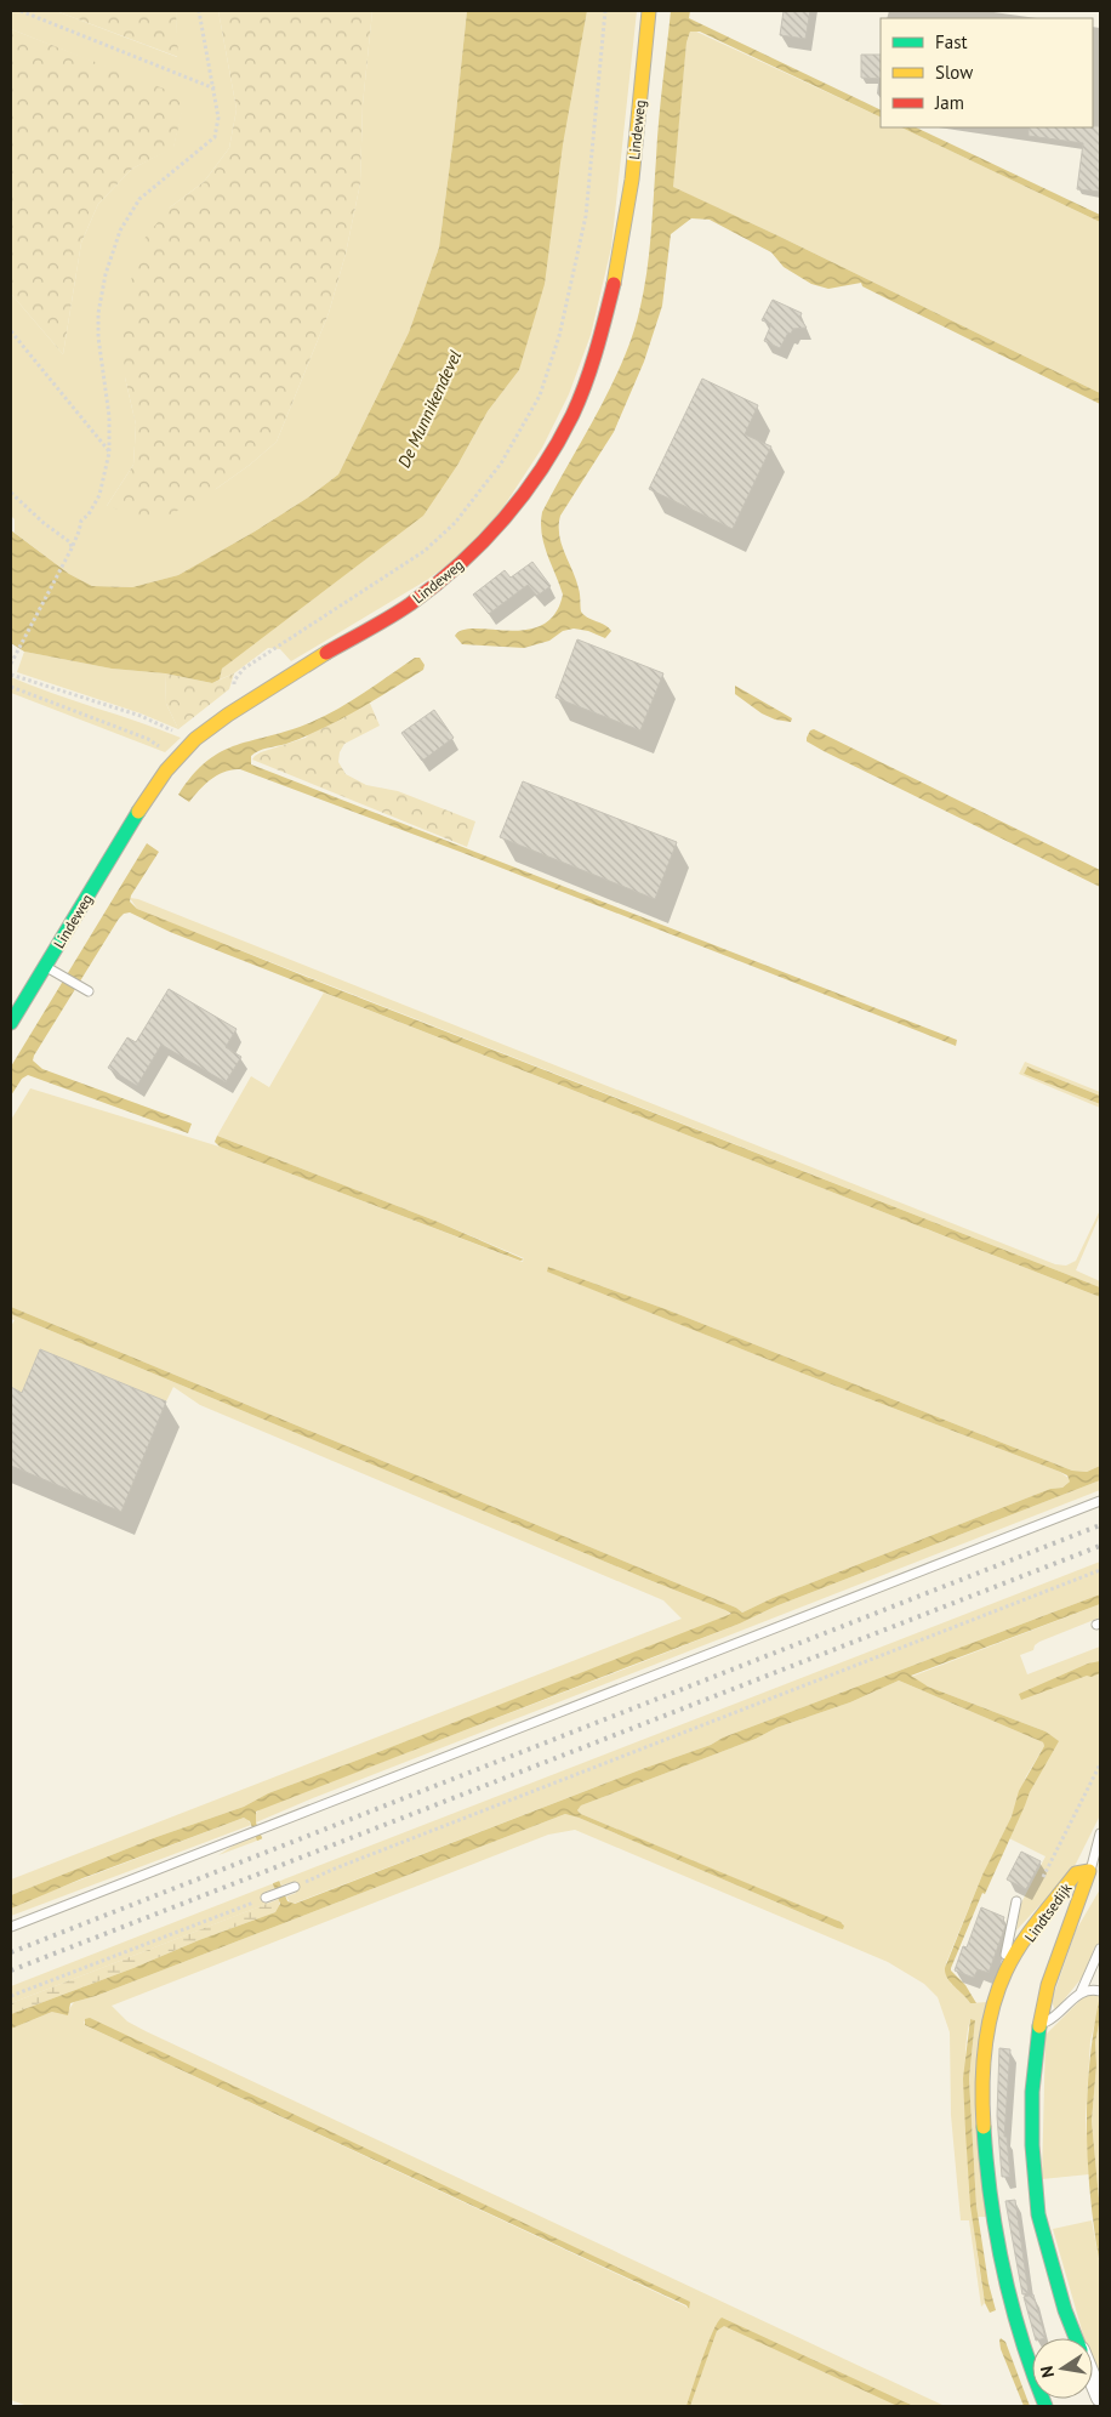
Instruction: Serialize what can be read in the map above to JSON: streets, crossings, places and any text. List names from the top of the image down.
{
  "streets": {
    "main road": ["Lindeweg", "Lindtsedijk"]
  },
  "water": ["De Munnikendevel"],
  "legend": ["Fast", "Slow", "Jam"],
  "north": "left"
}
